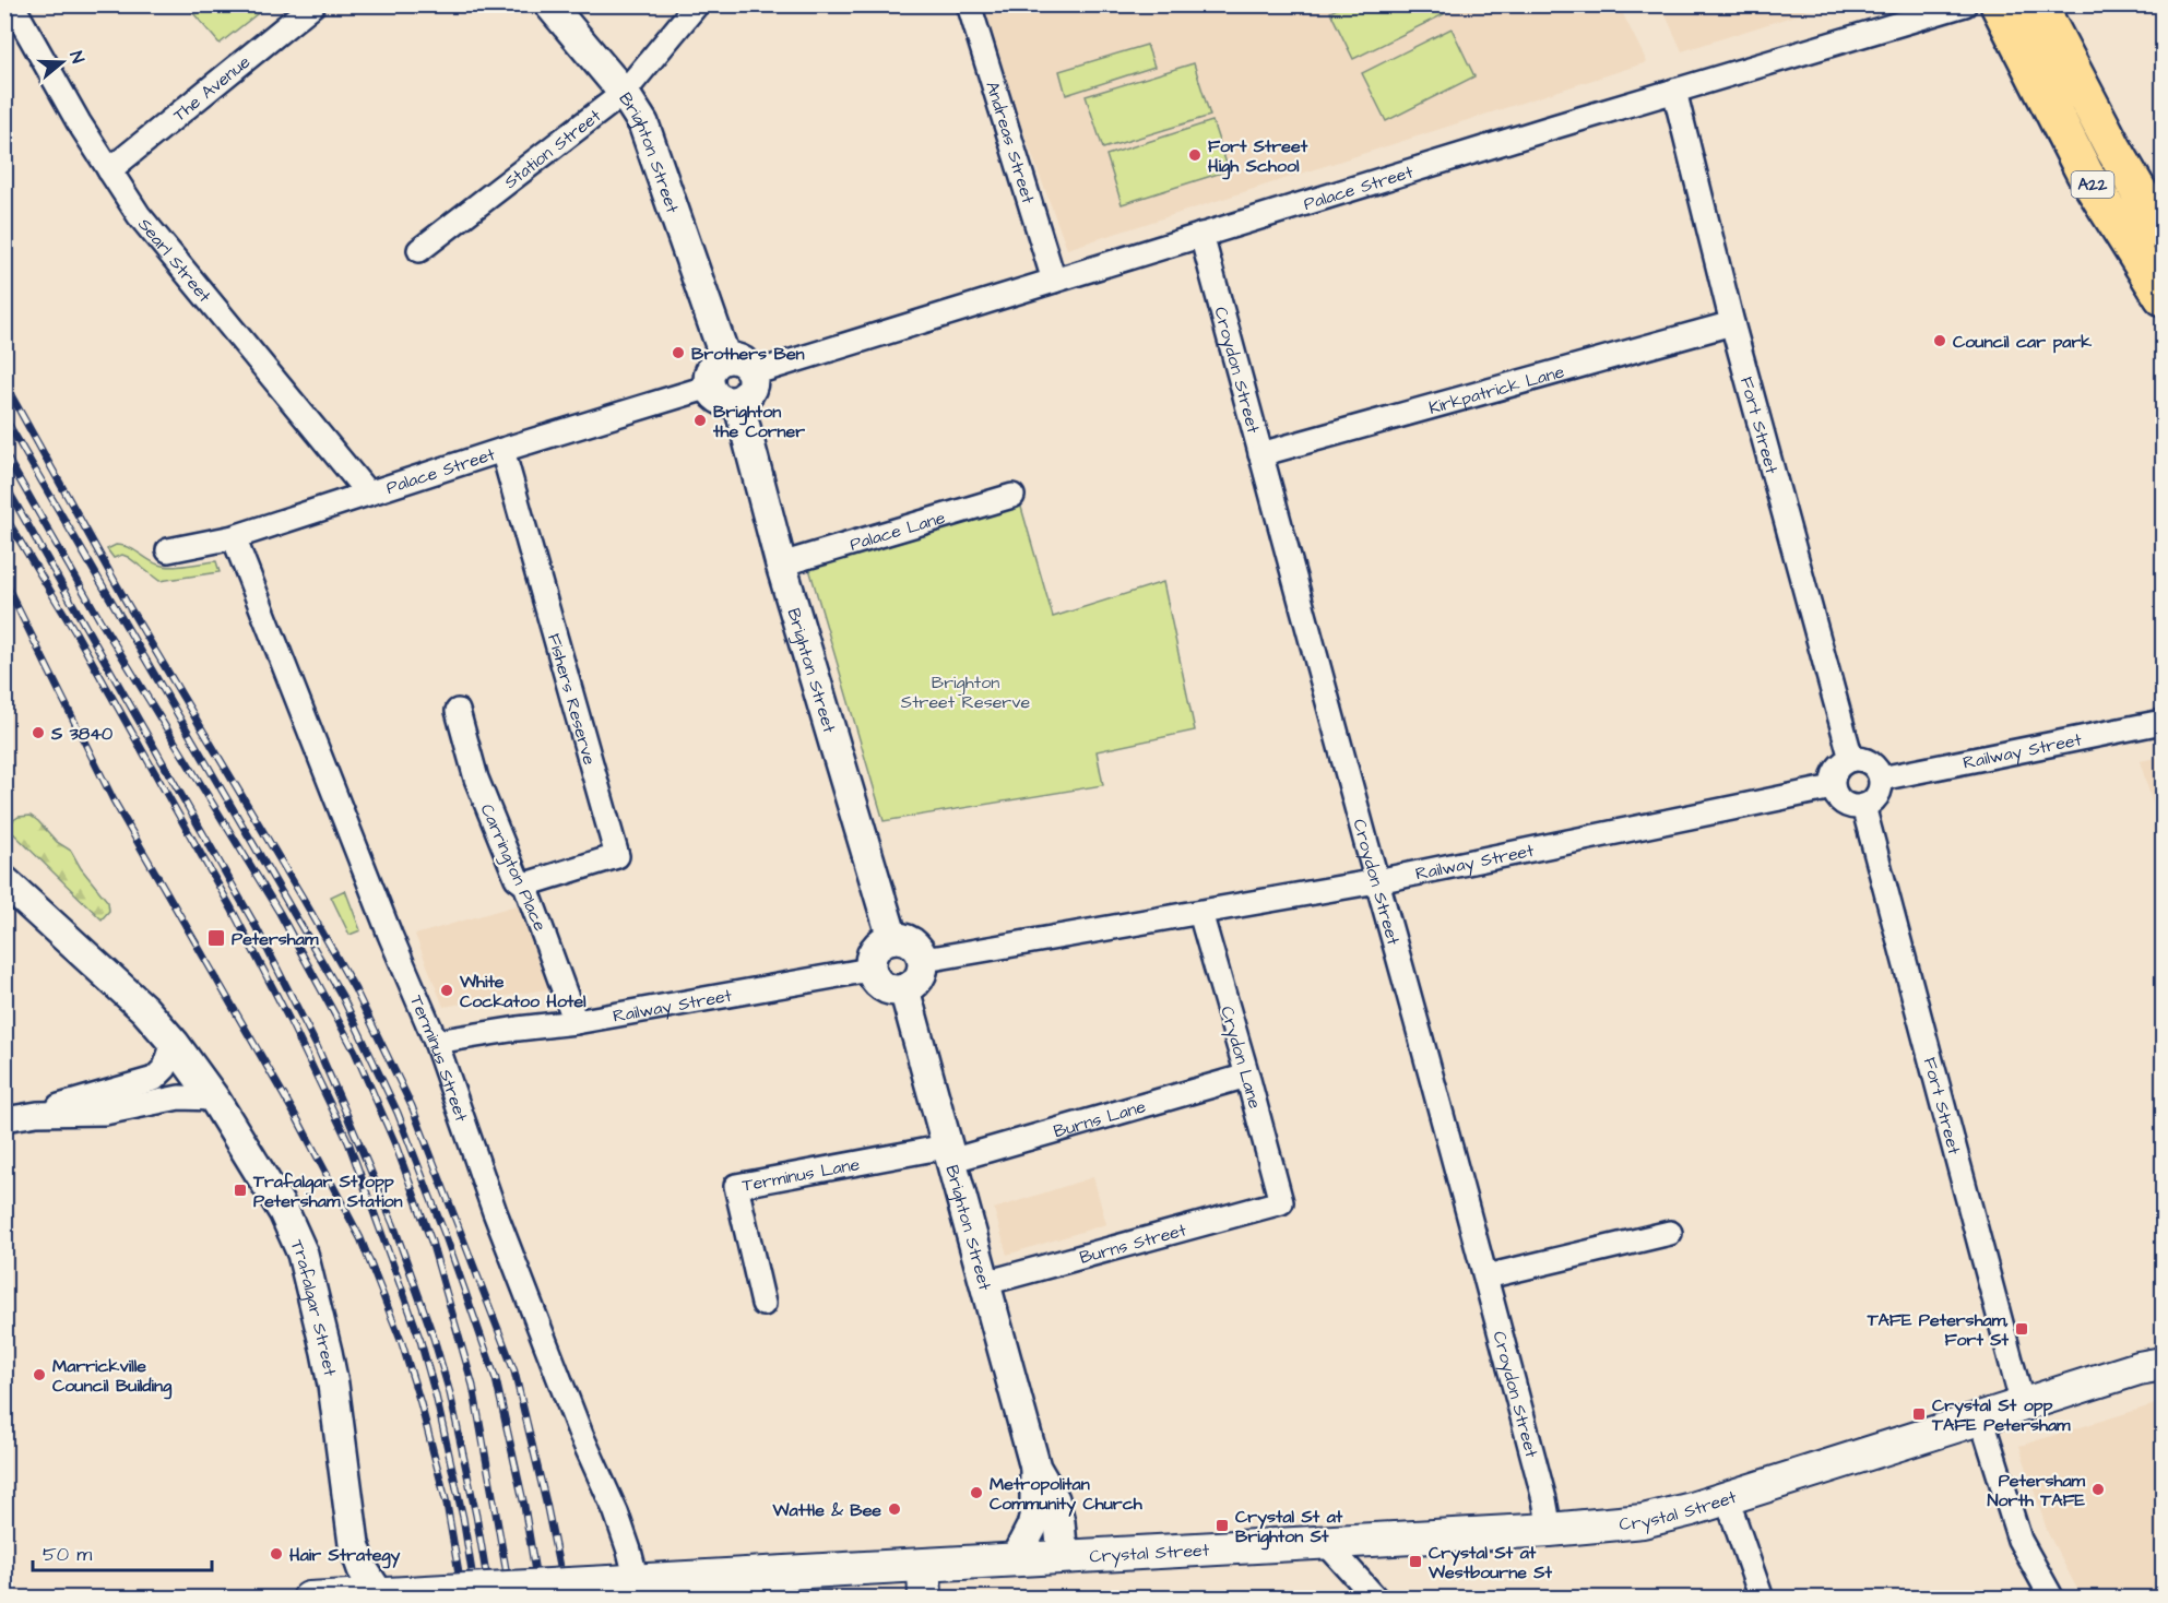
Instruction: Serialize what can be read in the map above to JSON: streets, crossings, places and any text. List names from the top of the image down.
{
  "streets": {
    "highway": ["A22"],
    "main road": ["Crystal Street"],
    "street": [
      "The Avenue",
      "Andreas Street",
      "Station Street",
      "Brighton Street",
      "Palace Street",
      "Searl Street",
      "Croydon Street",
      "Kirkpatrick Lane",
      "Fort Street",
      "Palace Lane",
      "Fishers Reserve",
      "Railway Street",
      "Carrington Place",
      "Crydon Lane",
      "Terminus Street",
      "Burns Lane",
      "Terminus Lane",
      "Burns Street",
      "Trafalgar Street"
    ]
  },
  "crossings": [
    ["The Avenue", "Searl Street"],
    ["Andreas Street", "Palace Street"],
    ["Station Street", "Brighton Street"],
    ["Brighton Street", "Palace Street"],
    ["Brighton Street", "Palace Lane"],
    ["Brighton Street", "Railway Street"],
    ["Brighton Street", "Burns Lane"],
    ["Brighton Street", "Terminus Lane"],
    ["Brighton Street", "Burns Street"],
    ["Brighton Street", "Crystal Street"],
    ["Palace Street", "Searl Street"],
    ["Palace Street", "Croydon Street"],
    ["Palace Street", "Fort Street"],
    ["Palace Street", "Fishers Reserve"],
    ["Palace Street", "Terminus Street"],
    ["Croydon Street", "Kirkpatrick Lane"],
    ["Croydon Street", "Railway Street"],
    ["Croydon Street", "Crystal Street"],
    ["Kirkpatrick Lane", "Fort Street"],
    ["Fort Street", "Railway Street"],
    ["Fort Street", "Crystal Street"],
    ["Fishers Reserve", "Carrington Place"],
    ["Railway Street", "Carrington Place"],
    ["Railway Street", "Crydon Lane"],
    ["Railway Street", "Terminus Street"],
    ["Crydon Lane", "Burns Lane"],
    ["Crydon Lane", "Burns Street"],
    ["Terminus Street", "Crystal Street"],
    ["Burns Lane", "Terminus Lane"],
    ["Trafalgar Street", "Crystal Street"]
  ],
  "parks": ["Brighton Street Reserve"],
  "places": {
    "other": [
      "Fort Street High School",
      "Council car park",
      "Brothers Ben",
      "Brighton the Corner",
      "S 3840",
      "White Cockatoo Hotel",
      "Marrickville Council Building",
      "Petersham North TAFE",
      "Metropolitan Community Church",
      "Wattle & Bee",
      "Hair Strategy"
    ],
    "transit": [
      "Petersham",
      "Trafalgar St opp Petersham Station",
      "TAFE Petersham, Fort St",
      "Crystal St opp TAFE Petersham",
      "Crystal St at Brighton St",
      "Crystal St at Westbourne St"
    ]
  },
  "scale_bar": "50 m",
  "north": "right"
}
